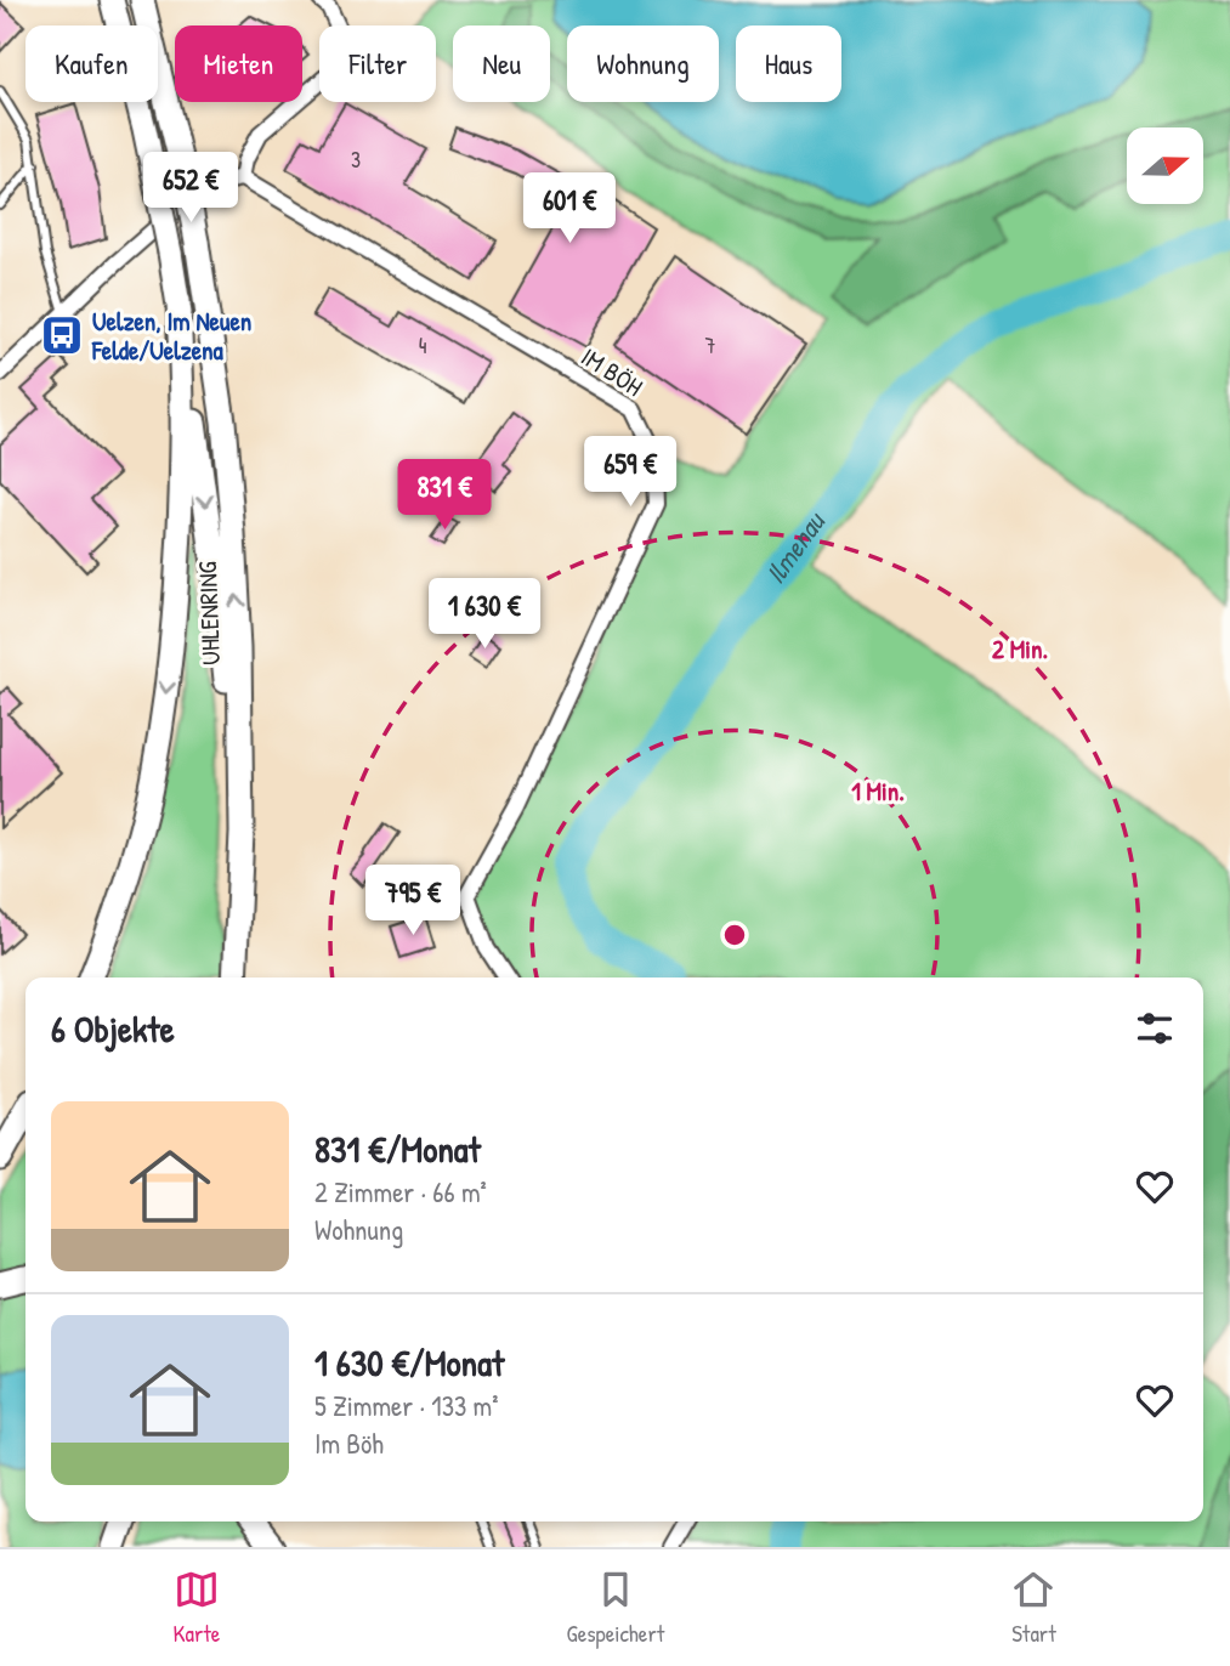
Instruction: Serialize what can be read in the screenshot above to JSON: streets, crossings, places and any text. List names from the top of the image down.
{
  "streets": {
    "highway": ["UHLENRING"],
    "street": ["IM BÖH"]
  },
  "water": ["Ilmenau"],
  "places": {
    "bus stop": ["Uelzen, Im Neuen Felde/Uelzena"]
  },
  "house_numbers": ["3", "4", "7"],
  "north": "right",
  "page": {
    "chip": [
      "Kaufen",
      "Mieten",
      "Filter",
      "Neu",
      "Wohnung",
      "Haus"
    ],
    "price": [
      "652 €",
      "601 €",
      "659 €",
      "831 €",
      "1 630 €",
      "795 €"
    ],
    "heading": "6 Objekte",
    "list": [
      {
        "name": "831 €/Monat",
        "note": "2 Zimmer · 66 m² · Wohnung"
      },
      {
        "name": "1 630 €/Monat",
        "note": "5 Zimmer · 133 m² · Im Böh"
      }
    ],
    "tabs": ["Karte", "Gespeichert", "Start"]
  },
  "rings": ["2 Min.", "1 Min."]
}
